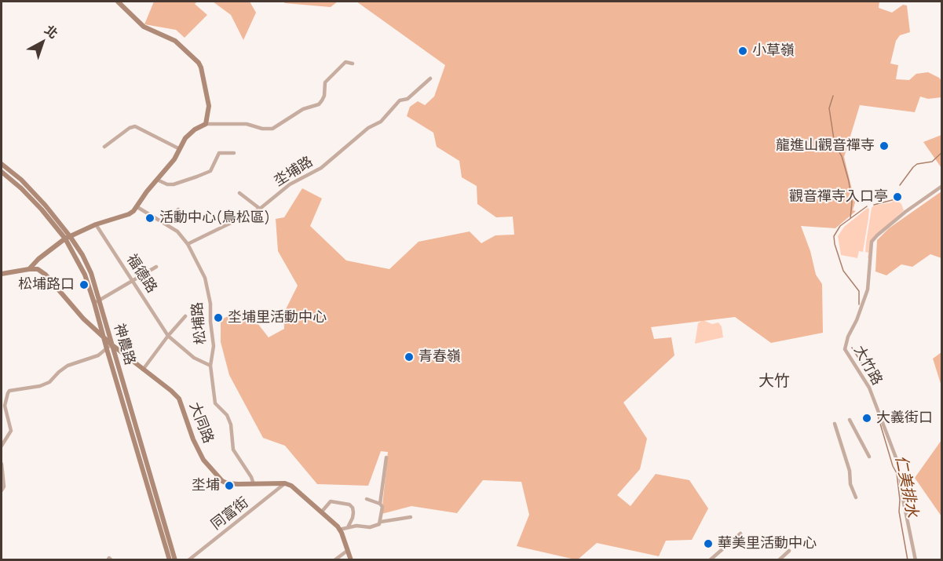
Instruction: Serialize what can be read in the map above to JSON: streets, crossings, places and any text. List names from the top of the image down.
{
  "streets": {
    "street": [
      "坔埔路",
      "福德路",
      "松埔路",
      "神農路",
      "大竹路",
      "大同路",
      "同富街"
    ]
  },
  "crossings": [
    ["坔埔路", "松埔路"],
    ["福德路", "松埔路"],
    ["松埔路", "大同路"],
    ["神農路", "大同路"],
    ["大同路", "同富街"]
  ],
  "districts": ["大竹"],
  "water": ["仁美排水"],
  "places": [
    "小草嶺",
    "龍進山觀音禪寺",
    "觀音禪寺入口亭",
    "活動中心(鳥松區)",
    "松埔路口",
    "坔埔里活動中心",
    "青春嶺",
    "大義街口",
    "坔埔",
    "華美里活動中心"
  ],
  "north": "top right"
}
